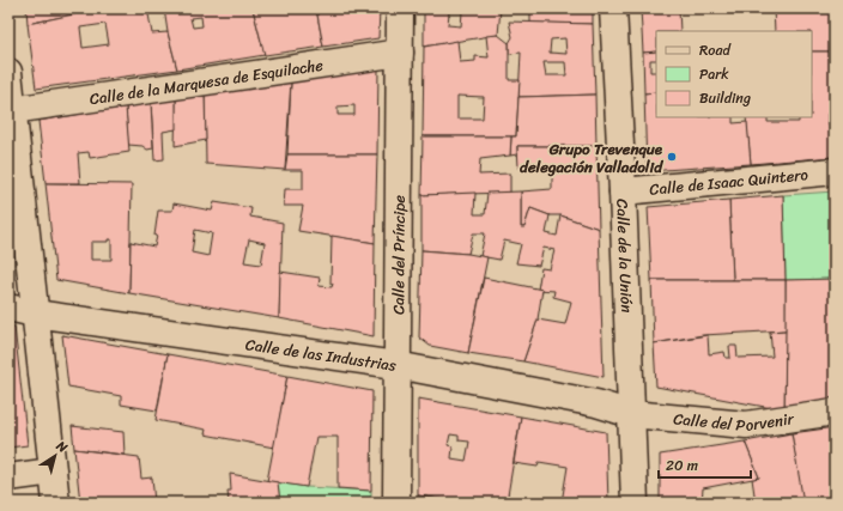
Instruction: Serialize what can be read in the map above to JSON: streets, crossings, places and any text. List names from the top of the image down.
{
  "streets": {
    "street": [
      "Calle de la Marquesa de Esquilache",
      "Calle de Isaac Quintero",
      "Calle del Príncipe",
      "Calle de la Unión",
      "Calle de las Industrias",
      "Calle del Porvenir"
    ]
  },
  "crossings": [
    ["Calle de la Marquesa de Esquilache", "Calle del Príncipe"],
    ["Calle de Isaac Quintero", "Calle de la Unión"],
    ["Calle del Príncipe", "Calle de las Industrias"],
    ["Calle de la Unión", "Calle de las Industrias"],
    ["Calle de la Unión", "Calle del Porvenir"],
    ["Calle de las Industrias", "Calle del Porvenir"]
  ],
  "places": ["Grupo Trevenque delegación Valladolid"],
  "legend": ["Road", "Park", "Building"],
  "scale_bar": "20 m",
  "north": "top right"
}
